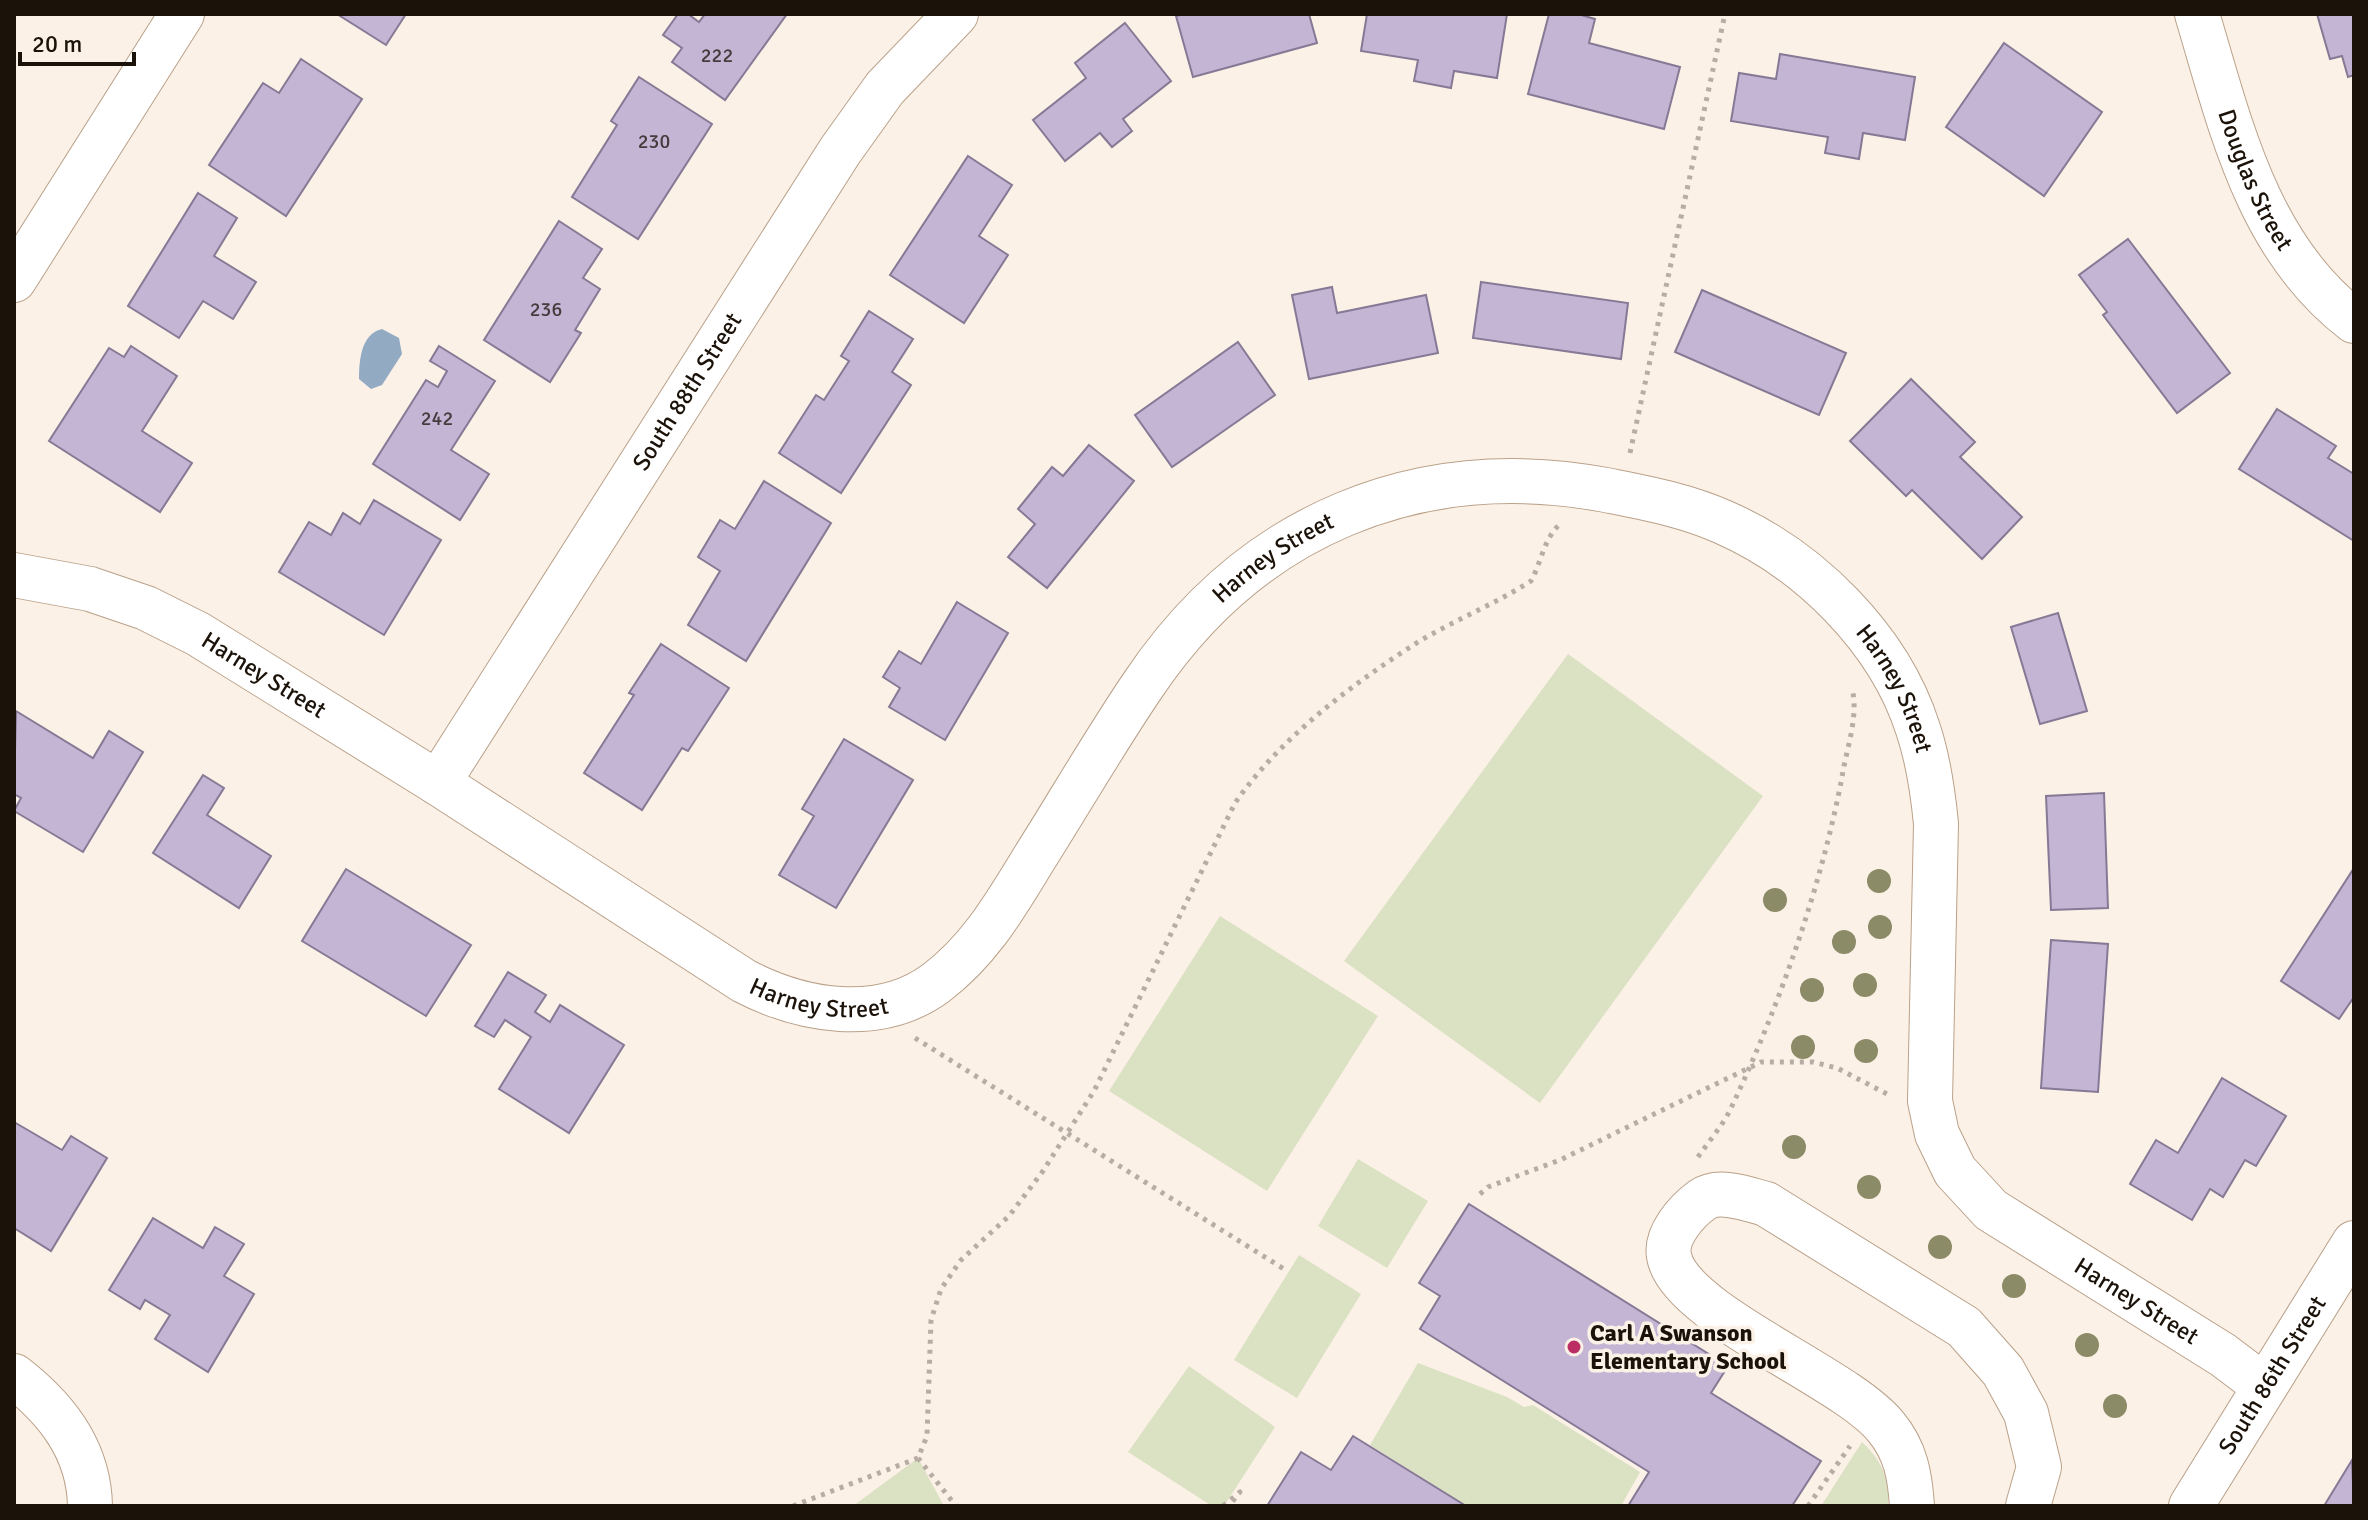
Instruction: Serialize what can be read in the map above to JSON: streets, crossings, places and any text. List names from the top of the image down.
{
  "streets": {
    "street": [
      "Douglas Street",
      "South 88th Street",
      "Harney Street",
      "South 86th Street"
    ]
  },
  "crossings": [
    ["South 88th Street", "Harney Street"],
    ["Harney Street", "South 86th Street"]
  ],
  "places": ["Carl A Swanson Elementary School"],
  "house_numbers": [
    "222",
    "230",
    "236",
    "242"
  ],
  "scale_bar": "20 m"
}
